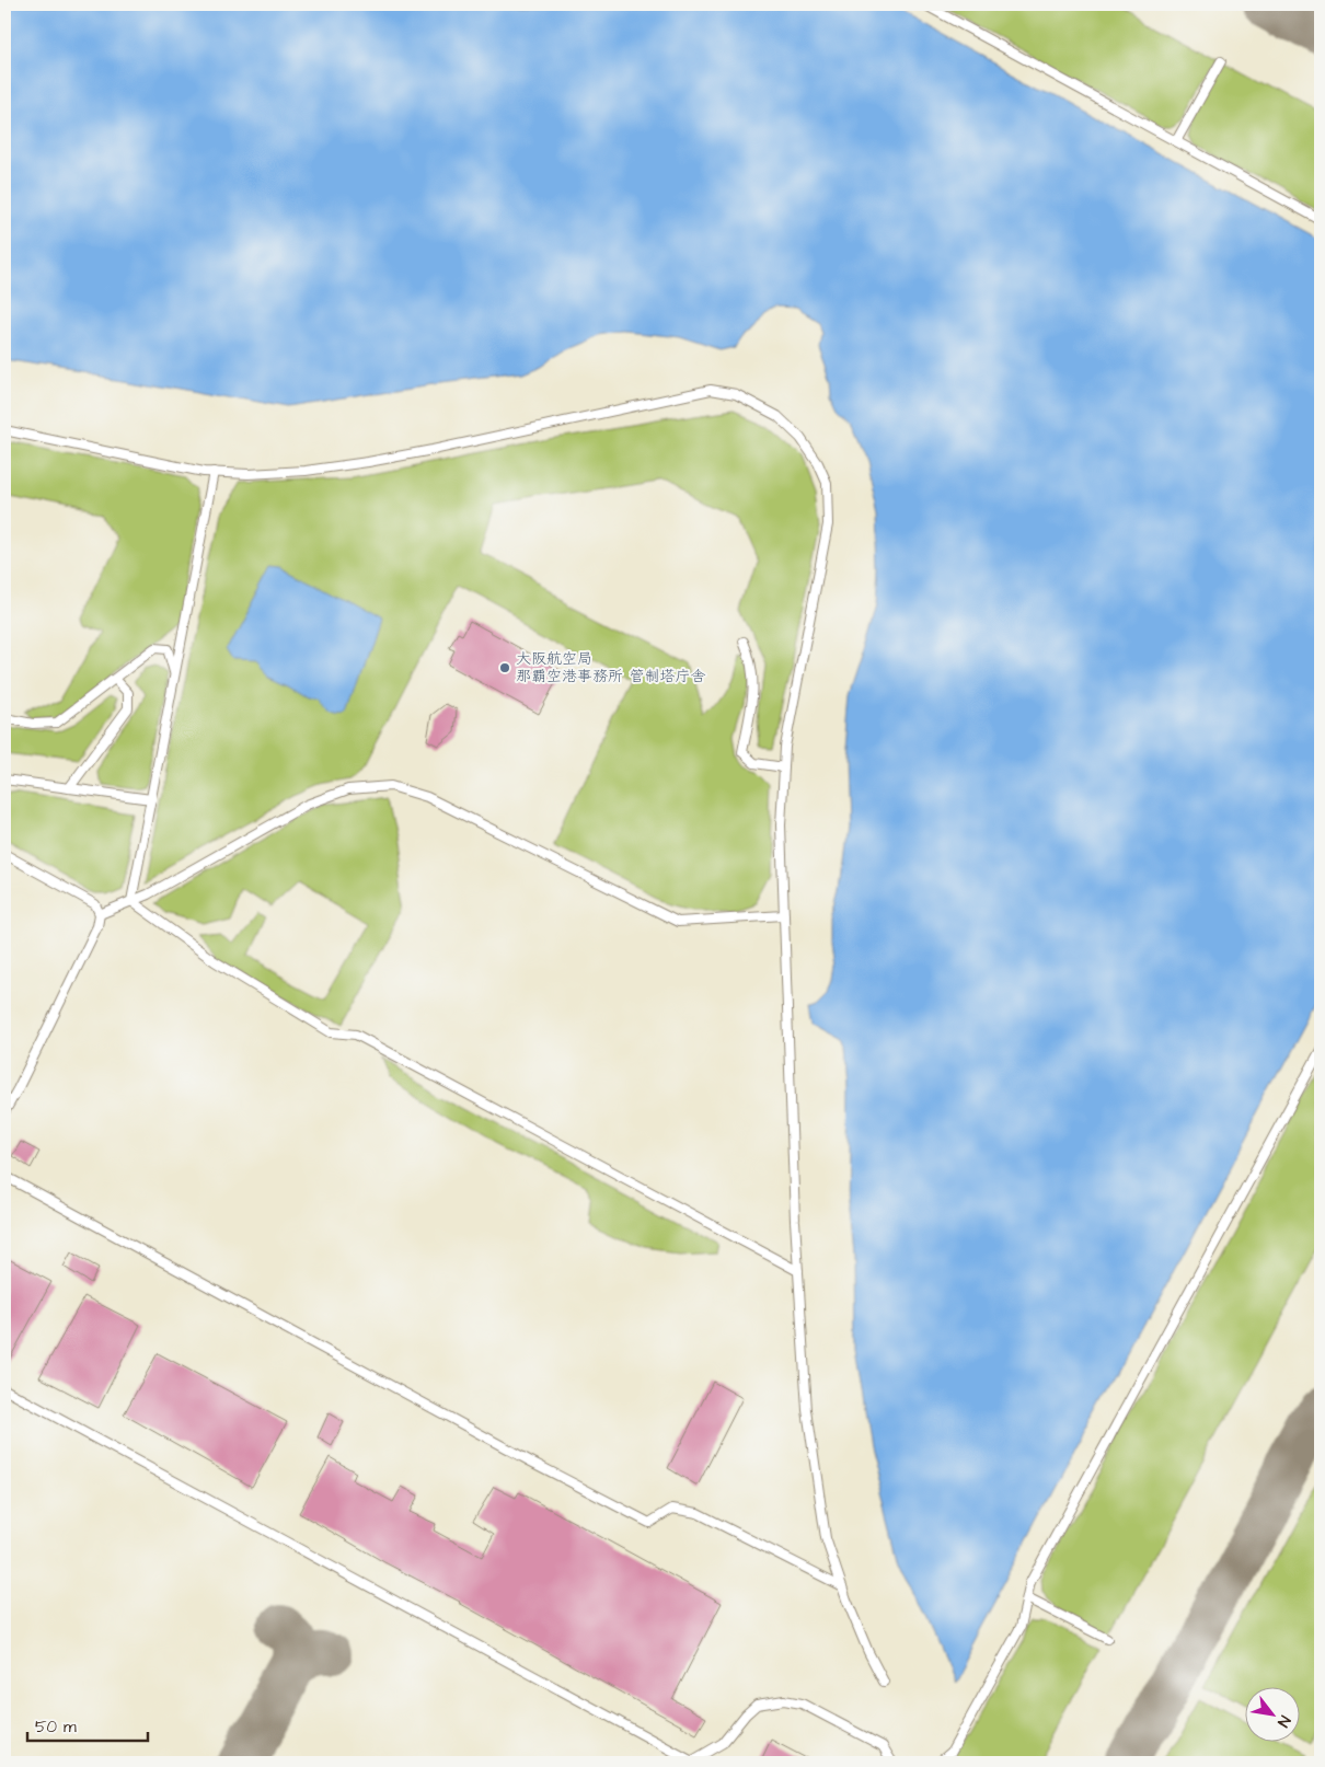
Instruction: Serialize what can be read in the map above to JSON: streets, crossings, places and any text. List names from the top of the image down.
{
  "places": ["大阪航空局 那覇空港事務所 管制塔庁舎"],
  "scale_bar": "50 m",
  "north": "bottom right"
}
